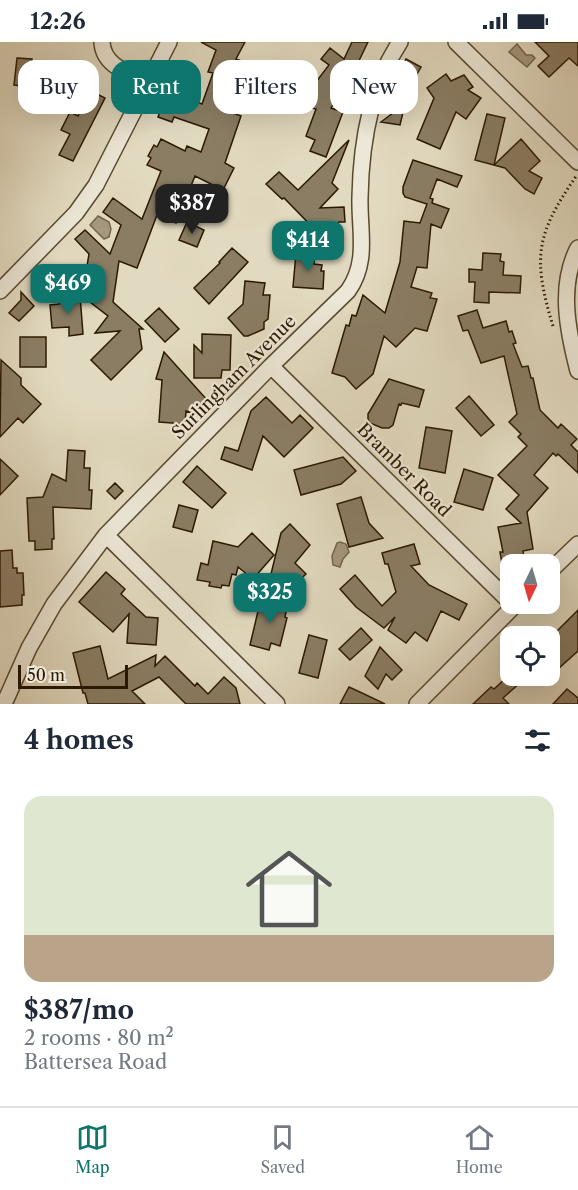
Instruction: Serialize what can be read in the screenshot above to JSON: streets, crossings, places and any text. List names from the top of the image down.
{
  "streets": {
    "street": ["Surlingham Avenue", "Bramber Road"]
  },
  "crossings": [
    ["Surlingham Avenue", "Bramber Road"]
  ],
  "scale_bar": "50 m",
  "north": "bottom",
  "page": {
    "status": "12:26",
    "chip": [
      "Buy",
      "Rent",
      "Filters",
      "New"
    ],
    "price": [
      "$387",
      "$414",
      "$469",
      "$325"
    ],
    "scale": "50 m",
    "heading": "4 homes",
    "list": [
      {
        "name": "$387/mo",
        "note": "2 rooms · 80 m² · Battersea Road"
      }
    ],
    "tabs": ["Map", "Saved", "Home"]
  }
}
